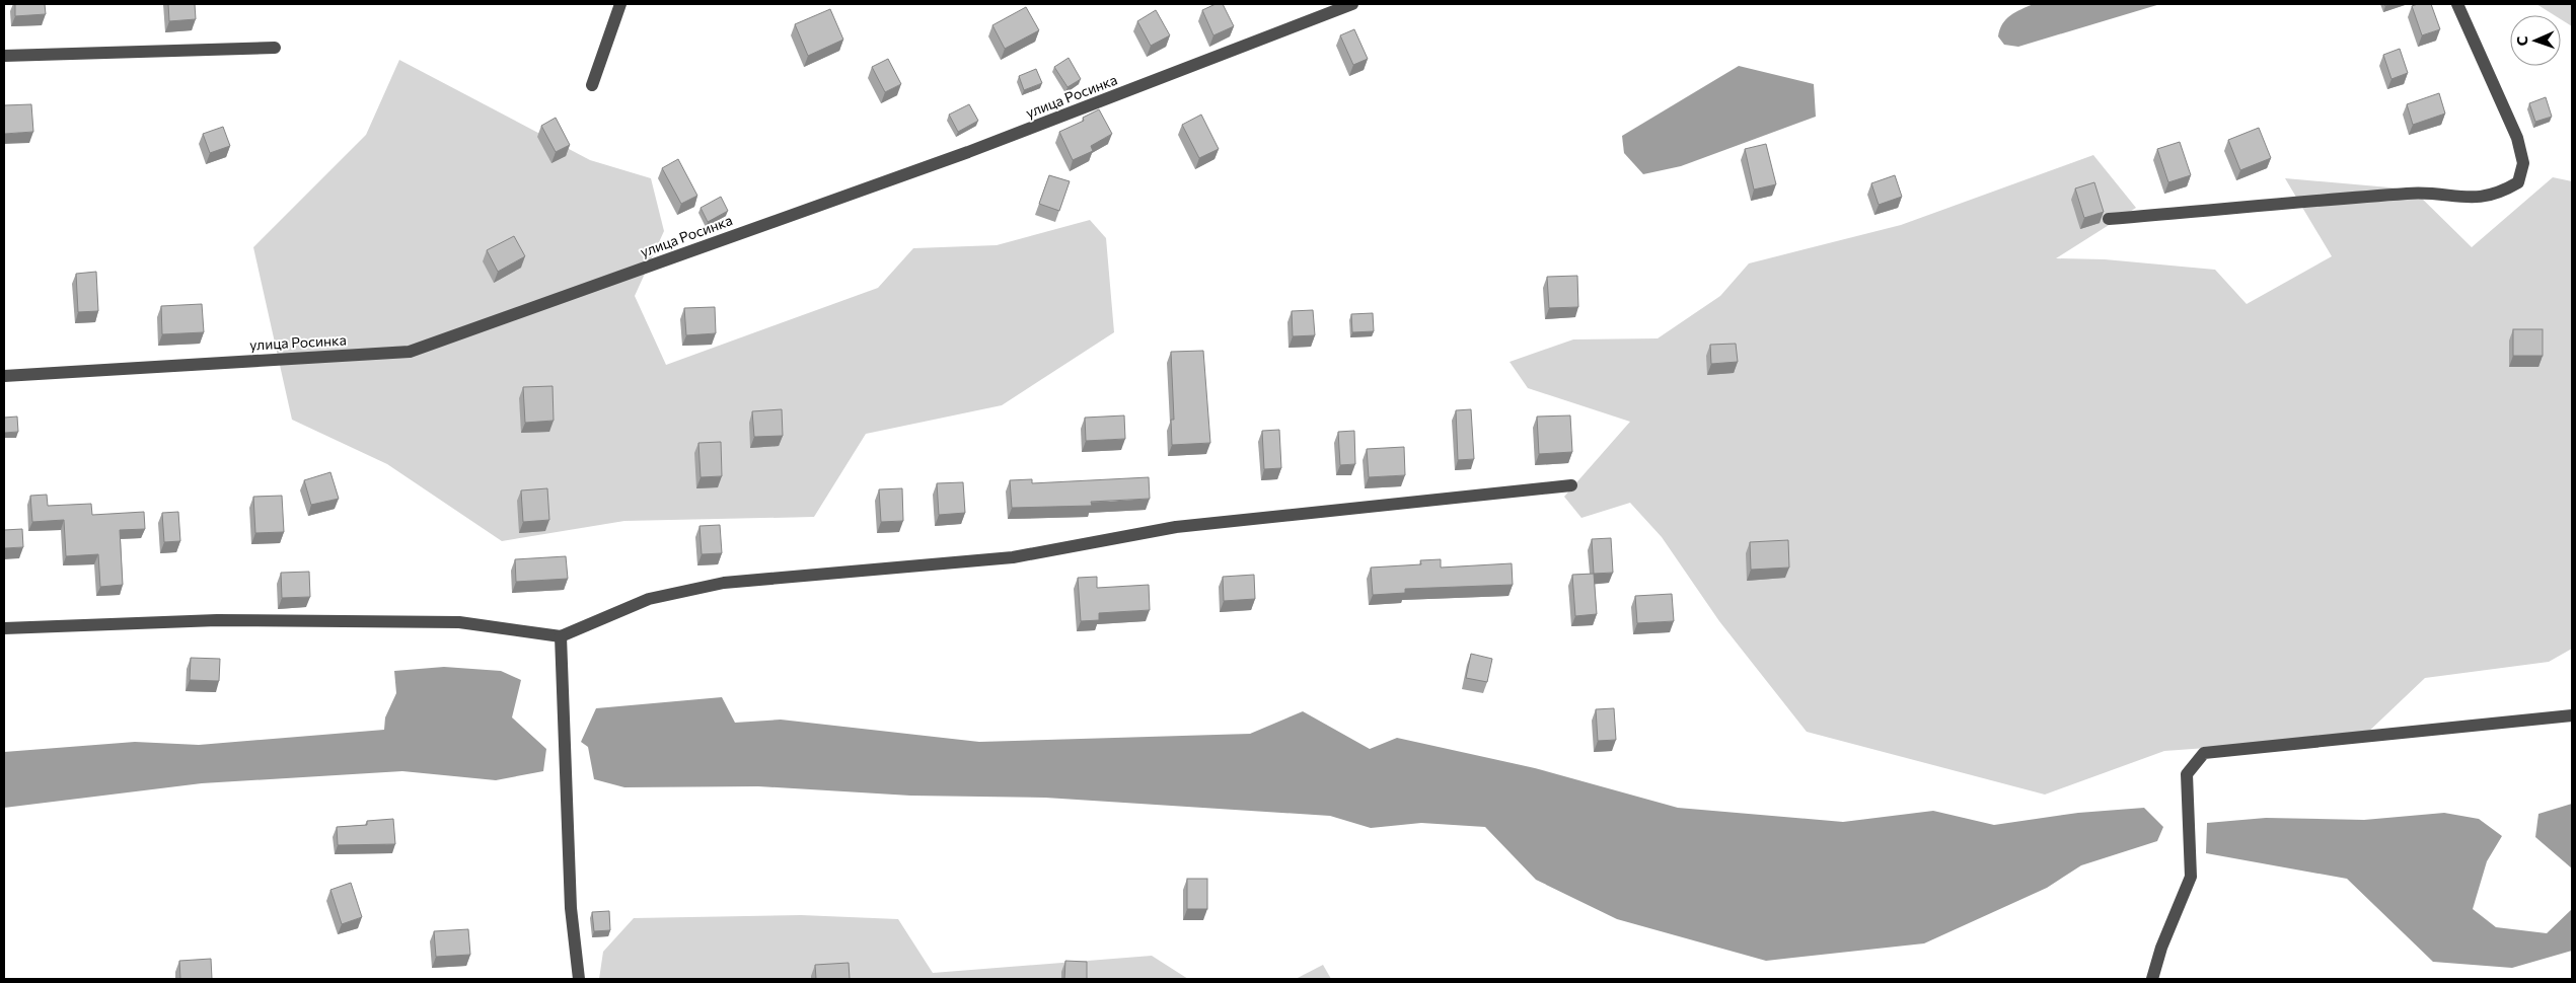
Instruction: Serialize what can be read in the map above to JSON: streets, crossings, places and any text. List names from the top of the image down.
{
  "streets": {
    "street": ["улица Росинка"]
  },
  "north": "left"
}
